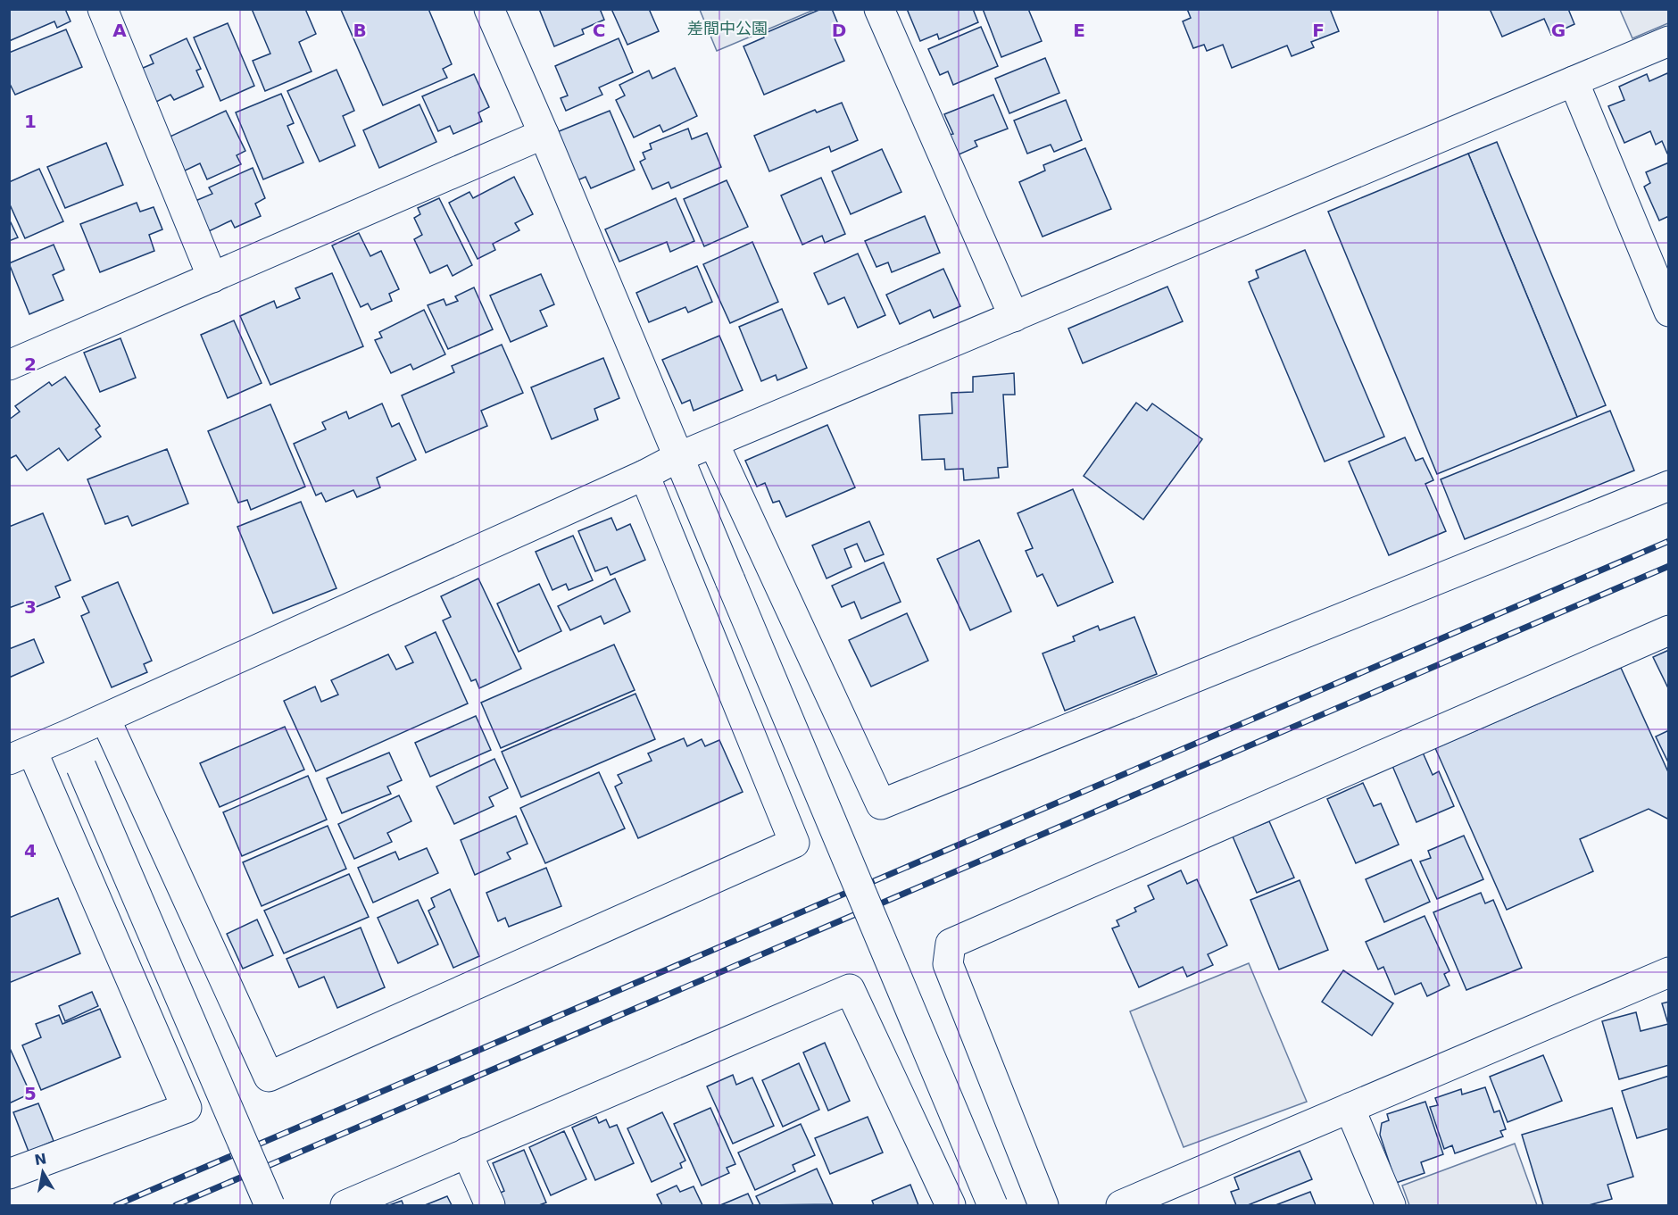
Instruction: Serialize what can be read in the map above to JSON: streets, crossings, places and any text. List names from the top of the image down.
{
  "parks": ["差間中公園"],
  "north": "top",
  "grid": {
    "columns": [
      "A",
      "B",
      "C",
      "D",
      "E",
      "F",
      "G"
    ],
    "rows": [
      "1",
      "2",
      "3",
      "4",
      "5"
    ]
  }
}
